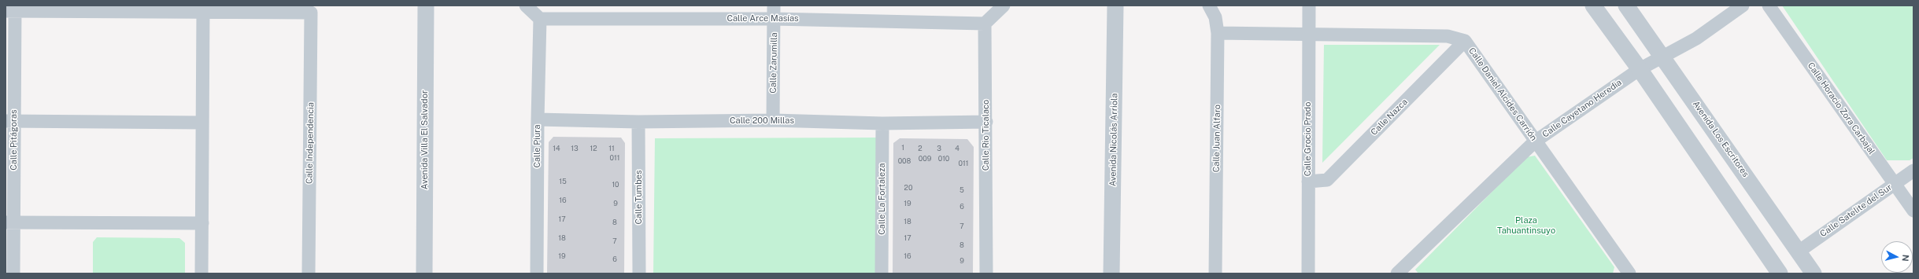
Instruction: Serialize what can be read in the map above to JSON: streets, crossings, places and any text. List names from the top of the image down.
{
  "streets": {
    "street": [
      "Calle Arce Masías",
      "Calle Zarumilla",
      "Calle Daniel Alcides Carrión",
      "Calle Cayetano Heredia",
      "Calle Horacio Zora Carbajal",
      "Calle Nazca",
      "Calle 200 Millas",
      "Calle Rio Ticalaco",
      "Calle Juan Alfaro",
      "Calle Grocio Prado",
      "Avenida Los Escritores",
      "Calle Pitágoras",
      "Avenida Villa El Salvador",
      "Avenida Nicolás Arriola",
      "Calle Independencia",
      "Calle Piura",
      "Calle Tumbes",
      "Calle La Fortaleza",
      "Calle Satelite del Sur"
    ]
  },
  "crossings": [
    ["Calle Arce Masías", "Calle Zarumilla"],
    ["Calle Arce Masías", "Calle Rio Ticalaco"],
    ["Calle Arce Masías", "Calle Piura"],
    ["Calle Zarumilla", "Calle 200 Millas"],
    ["Calle Daniel Alcides Carrión", "Calle Cayetano Heredia"],
    ["Calle Daniel Alcides Carrión", "Calle Nazca"],
    ["Calle Daniel Alcides Carrión", "Calle Juan Alfaro"],
    ["Calle Daniel Alcides Carrión", "Calle Grocio Prado"],
    ["Calle Cayetano Heredia", "Avenida Los Escritores"],
    ["Calle Horacio Zora Carbajal", "Calle Satelite del Sur"],
    ["Calle Nazca", "Calle Grocio Prado"],
    ["Calle 200 Millas", "Calle Rio Ticalaco"],
    ["Calle 200 Millas", "Calle Piura"],
    ["Calle 200 Millas", "Calle Tumbes"],
    ["Calle 200 Millas", "Calle La Fortaleza"],
    ["Avenida Los Escritores", "Calle Satelite del Sur"]
  ],
  "parks": ["Plaza Tahuantinsuyo"],
  "house_numbers": [
    "1",
    "14",
    "13",
    "12",
    "11",
    "2",
    "3",
    "4",
    "011",
    "009",
    "010",
    "008",
    "011",
    "15",
    "10",
    "20",
    "5",
    "16",
    "9",
    "19",
    "6",
    "17",
    "18",
    "8",
    "7",
    "18",
    "17",
    "7",
    "8",
    "19",
    "16",
    "6",
    "9"
  ],
  "north": "right"
}
